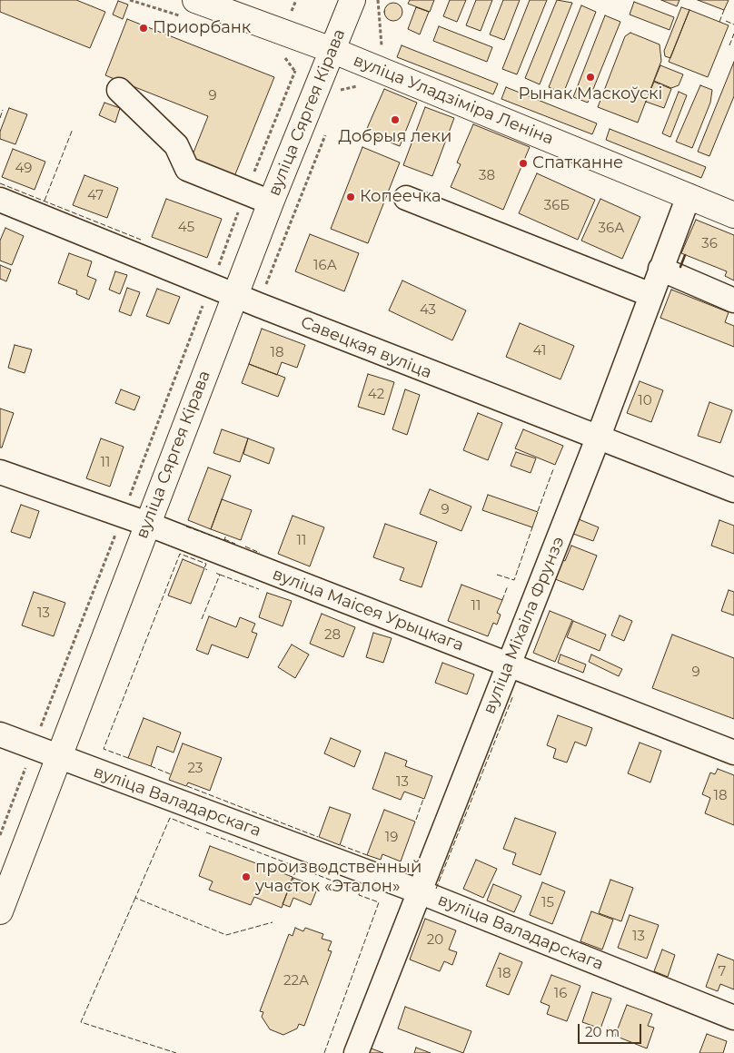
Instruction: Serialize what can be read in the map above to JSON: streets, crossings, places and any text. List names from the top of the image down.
{
  "streets": {
    "main road": ["вуліца Уладзіміра Леніна", "вуліца Сяргея Кірава"],
    "street": [
      "Савецкая вуліца",
      "вуліца Маісея Урыцкага",
      "вуліца Міхаіла Фрунзэ",
      "вуліца Валадарскага"
    ]
  },
  "crossings": [
    ["вуліца Уладзіміра Леніна", "вуліца Сяргея Кірава"],
    ["вуліца Уладзіміра Леніна", "вуліца Міхаіла Фрунзэ"],
    ["вуліца Сяргея Кірава", "Савецкая вуліца"],
    ["вуліца Сяргея Кірава", "вуліца Маісея Урыцкага"],
    ["вуліца Сяргея Кірава", "вуліца Валадарскага"],
    ["Савецкая вуліца", "вуліца Міхаіла Фрунзэ"],
    ["вуліца Маісея Урыцкага", "вуліца Міхаіла Фрунзэ"],
    ["вуліца Міхаіла Фрунзэ", "вуліца Валадарскага"]
  ],
  "places": [
    "Приорбанк",
    "Рынак Маскоўскі",
    "Добрыя леки",
    "Спатканне",
    "Копеечка",
    "производственный участок «Эталон»"
  ],
  "house_numbers": [
    "9",
    "49",
    "38",
    "47",
    "36Б",
    "45",
    "36А",
    "36",
    "16А",
    "43",
    "41",
    "18",
    "42",
    "10",
    "11",
    "9",
    "11",
    "11",
    "13",
    "28",
    "9",
    "23",
    "13",
    "18",
    "19",
    "15",
    "13",
    "20",
    "7",
    "18",
    "22А",
    "16"
  ],
  "scale_bar": "20 m"
}
